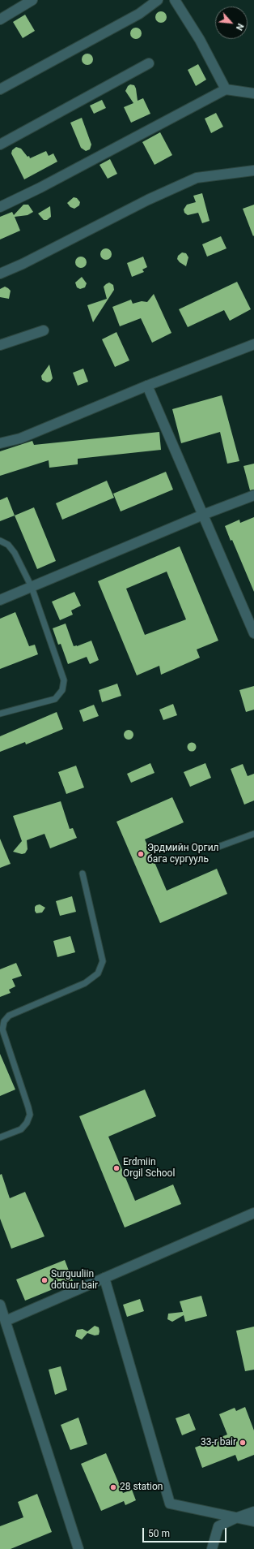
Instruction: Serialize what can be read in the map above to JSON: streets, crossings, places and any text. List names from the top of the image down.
{
  "places": [
    "Эрдмийн Оргил бага сургууль",
    "Erdmiin Orgil School",
    "Surguuliin dotuur bair",
    "33-r bair",
    "28 station"
  ],
  "scale_bar": "50 m",
  "north": "bottom right"
}
